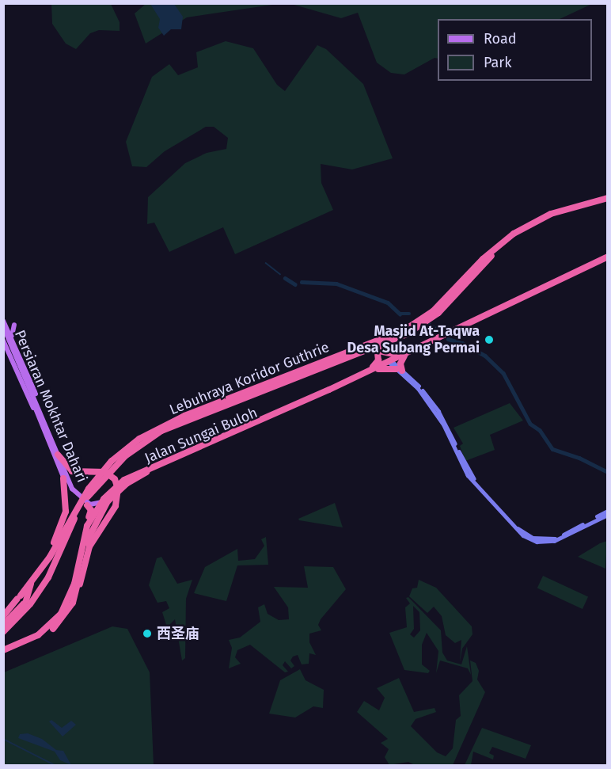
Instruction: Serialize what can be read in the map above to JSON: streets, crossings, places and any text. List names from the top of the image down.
{
  "streets": {
    "highway": ["Lebuhraya Koridor Guthrie", "Jalan Sungai Buloh"],
    "main road": ["Persiaran Mokhtar Dahari"]
  },
  "places": ["Masjid At-Taqwa Desa Subang Permai", "西圣庙"],
  "legend": ["Road", "Park"]
}
